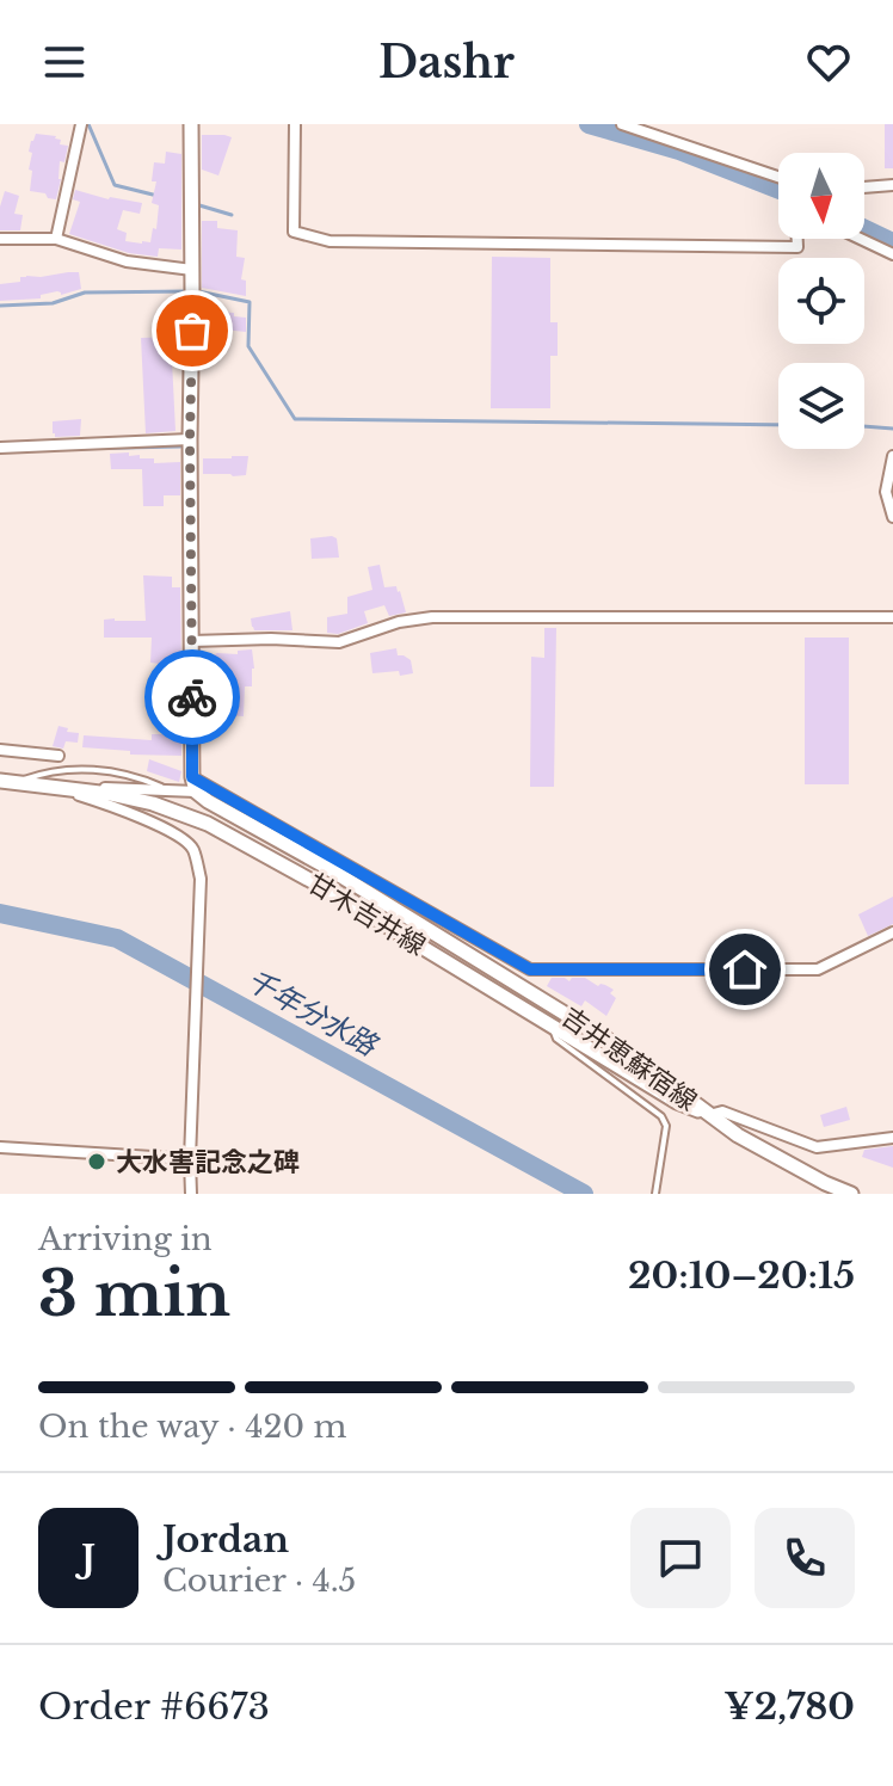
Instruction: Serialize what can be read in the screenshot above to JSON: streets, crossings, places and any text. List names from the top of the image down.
{
  "streets": {
    "main road": ["甘木吉井線", "吉井恵蘇宿線"]
  },
  "crossings": [
    ["甘木吉井線", "吉井恵蘇宿線"]
  ],
  "water": ["千年分水路"],
  "places": ["大水害記念之碑"],
  "north": "bottom",
  "page": {
    "header": "Dashr",
    "heading": ["3 min", "Arriving in", "20:10–20:15"],
    "panel": [
      "Jordan",
      "Courier · 4.5",
      "Order #6673",
      "¥2,780"
    ],
    "bar": "On the way · 420 m",
    "round": "J"
  }
}
